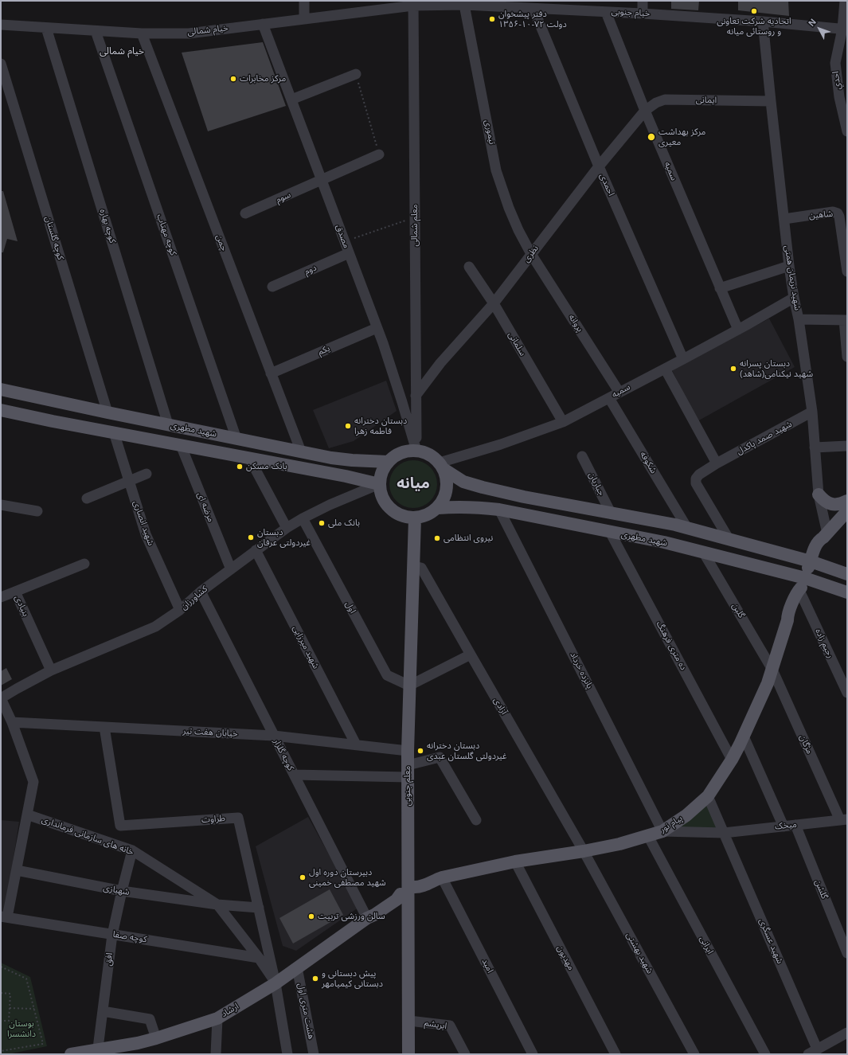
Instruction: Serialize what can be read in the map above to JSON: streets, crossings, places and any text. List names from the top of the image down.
{
  "streets": {
    "main road": [
      "شهید مطهری",
      "معلم جنوبی",
      "پیام نور",
      "ارشاد"
    ],
    "street": [
      "خیام جنوبی",
      "خیام شمالی",
      "احدي",
      "ایمانی",
      "تیموری",
      "سميه",
      "احمدی",
      "سوم",
      "شاهین",
      "معلم شمالی",
      "کوچه بهاره",
      "کوچه مهتاب",
      "مصدق",
      "کوچه گلستان",
      "چمن",
      "نظری",
      "دوم",
      "شهید نریمان همتی",
      "پروانه",
      "سلمانی",
      "یکم",
      "سمیه",
      "شهید صمد پاکدل",
      "شکوفه",
      "جباریان",
      "مرضه ای",
      "شهید انصاری",
      "کشاورزان",
      "بنیادی",
      "اول",
      "گلبن",
      "رحیم زاده",
      "ده متری فرهنگ",
      "شهید میرزایی",
      "پانزده خرداد",
      "آزادی",
      "خیابان هفت تیر",
      "مژگان",
      "کوچه گلزار",
      "طراوت",
      "میخک",
      "خانه های سازمانی فرمانداری",
      "گلشن",
      "شهبازی",
      "کوچه صفا",
      "شهید عسگری",
      "ایرانی",
      "شهید بهشتی",
      "مهدیون",
      "افق",
      "امید",
      "هشت متری اول",
      "ابریشم"
    ]
  },
  "crossings": [
    ["خیام جنوبی", "خیام شمالی"],
    ["خیام جنوبی", "احدي"],
    ["خیام جنوبی", "تیموری"],
    ["خیام جنوبی", "سميه"],
    ["خیام جنوبی", "احمدی"],
    ["خیام جنوبی", "معلم شمالی"],
    ["خیام جنوبی", "شهید نریمان همتی"],
    ["خیام شمالی", "معلم شمالی"],
    ["خیام شمالی", "کوچه بهاره"],
    ["خیام شمالی", "کوچه مهتاب"],
    ["خیام شمالی", "مصدق"],
    ["خیام شمالی", "چمن"],
    ["ایمانی", "سميه"],
    ["ایمانی", "نظری"],
    ["ایمانی", "شهید نریمان همتی"],
    ["تیموری", "نظری"],
    ["تیموری", "پروانه"],
    ["سميه", "نظری"],
    ["سميه", "سمیه"],
    ["احمدی", "نظری"],
    ["احمدی", "سمیه"],
    ["سوم", "مصدق"],
    ["شاهین", "شهید نریمان همتی"],
    ["معلم شمالی", "مصدق"],
    ["معلم شمالی", "نظری"],
    ["معلم شمالی", "سمیه"],
    ["معلم شمالی", "شهید مطهری"],
    ["معلم شمالی", "کشاورزان"],
    ["معلم شمالی", "معلم جنوبی"],
    ["کوچه بهاره", "شهید مطهری"],
    ["کوچه مهتاب", "شهید مطهری"],
    ["مصدق", "دوم"],
    ["مصدق", "یکم"],
    ["مصدق", "سمیه"],
    ["مصدق", "شهید مطهری"],
    ["مصدق", "کشاورزان"],
    ["مصدق", "معلم جنوبی"],
    ["کوچه گلستان", "شهید مطهری"],
    ["چمن", "یکم"],
    ["چمن", "شهید مطهری"],
    ["نظری", "پروانه"],
    ["نظری", "سلمانی"],
    ["شهید نریمان همتی", "سمیه"],
    ["شهید نریمان همتی", "شهید صمد پاکدل"],
    ["شهید نریمان همتی", "پیام نور"],
    ["پروانه", "سمیه"],
    ["سلمانی", "سمیه"],
    ["سمیه", "شهید مطهری"],
    ["سمیه", "شکوفه"],
    ["سمیه", "کشاورزان"],
    ["سمیه", "معلم جنوبی"],
    ["شهید مطهری", "مرضه ای"],
    ["شهید مطهری", "شهید انصاری"],
    ["شهید مطهری", "کشاورزان"],
    ["شهید مطهری", "گلبن"],
    ["شهید مطهری", "رحیم زاده"],
    ["شهید مطهری", "ده متری فرهنگ"],
    ["شهید مطهری", "پانزده خرداد"],
    ["شهید مطهری", "معلم جنوبی"],
    ["شهید مطهری", "پیام نور"],
    ["مرضه ای", "کشاورزان"],
    ["شهید انصاری", "کشاورزان"],
    ["کشاورزان", "بنیادی"],
    ["کشاورزان", "اول"],
    ["کشاورزان", "شهید میرزایی"],
    ["کشاورزان", "کوچه گلزار"],
    ["کشاورزان", "معلم جنوبی"],
    ["اول", "معلم جنوبی"],
    ["گلبن", "مژگان"],
    ["گلبن", "پیام نور"],
    ["رحیم زاده", "پیام نور"],
    ["ده متری فرهنگ", "پیام نور"],
    ["شهید میرزایی", "خیابان هفت تیر"],
    ["پانزده خرداد", "پیام نور"],
    ["پانزده خرداد", "میخک"],
    ["آزادی", "معلم جنوبی"],
    ["آزادی", "پیام نور"],
    ["آزادی", "شهید بهشتی"],
    ["خیابان هفت تیر", "کوچه گلزار"],
    ["خیابان هفت تیر", "معلم جنوبی"],
    ["خیابان هفت تیر", "طراوت"],
    ["مژگان", "پیام نور"],
    ["مژگان", "میخک"],
    ["کوچه گلزار", "ارشاد"],
    ["معلم جنوبی", "پیام نور"],
    ["معلم جنوبی", "ارشاد"],
    ["معلم جنوبی", "ابریشم"],
    ["طراوت", "خانه های سازمانی فرمانداری"],
    ["طراوت", "شهبازی"],
    ["طراوت", "ارشاد"],
    ["پیام نور", "میخک"],
    ["پیام نور", "شهید عسگری"],
    ["پیام نور", "ایرانی"],
    ["پیام نور", "شهید بهشتی"],
    ["پیام نور", "مهدیون"],
    ["پیام نور", "امید"],
    ["پیام نور", "ارشاد"],
    ["میخک", "گلشن"],
    ["میخک", "شهید عسگری"],
    ["خانه های سازمانی فرمانداری", "شهبازی"],
    ["خانه های سازمانی فرمانداری", "کوچه صفا"],
    ["خانه های سازمانی فرمانداری", "افق"],
    ["خانه های سازمانی فرمانداری", "ارشاد"],
    ["شهبازی", "افق"],
    ["کوچه صفا", "افق"],
    ["افق", "ارشاد"],
    ["ارشاد", "هشت متری اول"]
  ],
  "districts": ["خیام شمالی", "میانه"],
  "parks": ["بوستان دانشسرا"],
  "places": [
    "اتحادیه شرکت تعاونی و روستائی میانه",
    "دفتر پیشخوان دولت ۷۲-۱۰-۱۳۵۶",
    "مرکز مخابرات",
    "مرکز بهداشت معیری",
    "دبستان پسرانه شهید نیکنامی(شاهد)",
    "دبستان دخترانه فاطمه زهرا",
    "بانک مسکن",
    "بانک ملی",
    "دبستان غیردولتی عرفان",
    "نیروی انتظامی",
    "دبستان دخترانه غیردولتی گلستان عبدی",
    "دبیرستان دوره اول شهید مصطفی خمینی",
    "سالن ورزشی تربیت",
    "پیش دبستانی و دبستانی کیمیامهر"
  ],
  "north": "top left"
}
